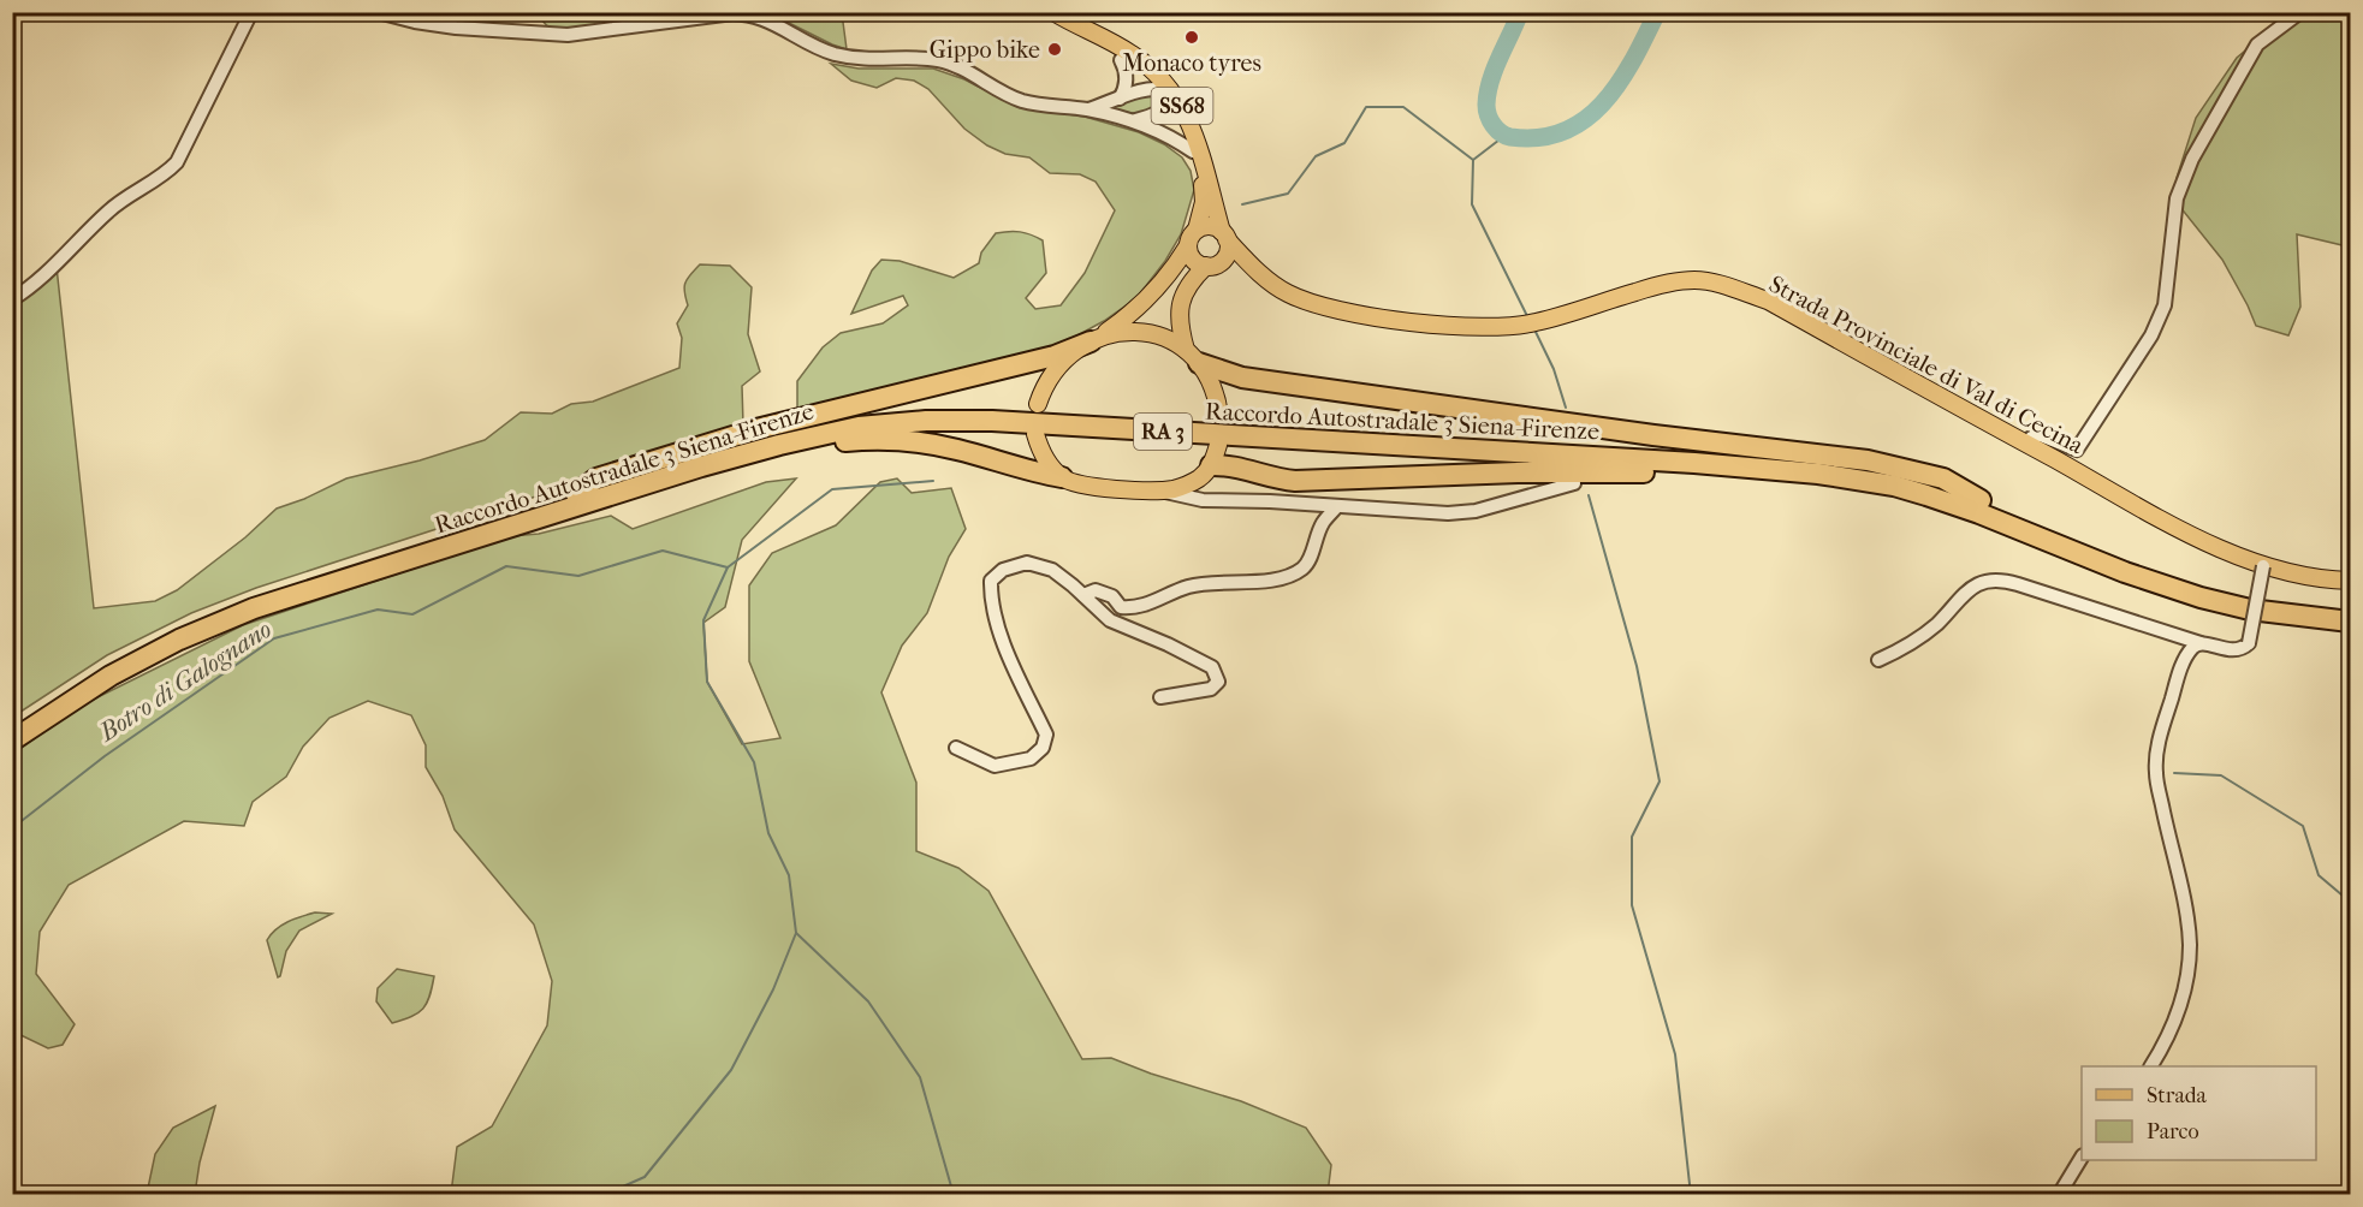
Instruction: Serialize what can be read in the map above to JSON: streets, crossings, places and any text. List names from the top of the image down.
{
  "streets": {
    "highway": ["Raccordo Autostradale 3 Siena-Firenze", "RA 3"],
    "main road": ["SS68", "Strada Provinciale di Val di Cecina"]
  },
  "crossings": [
    ["SS68", "Strada Provinciale di Val di Cecina"]
  ],
  "water": ["Botro di Galognano"],
  "places": ["Monaco tyres", "Gippo bike"],
  "legend": ["Strada", "Parco"]
}
